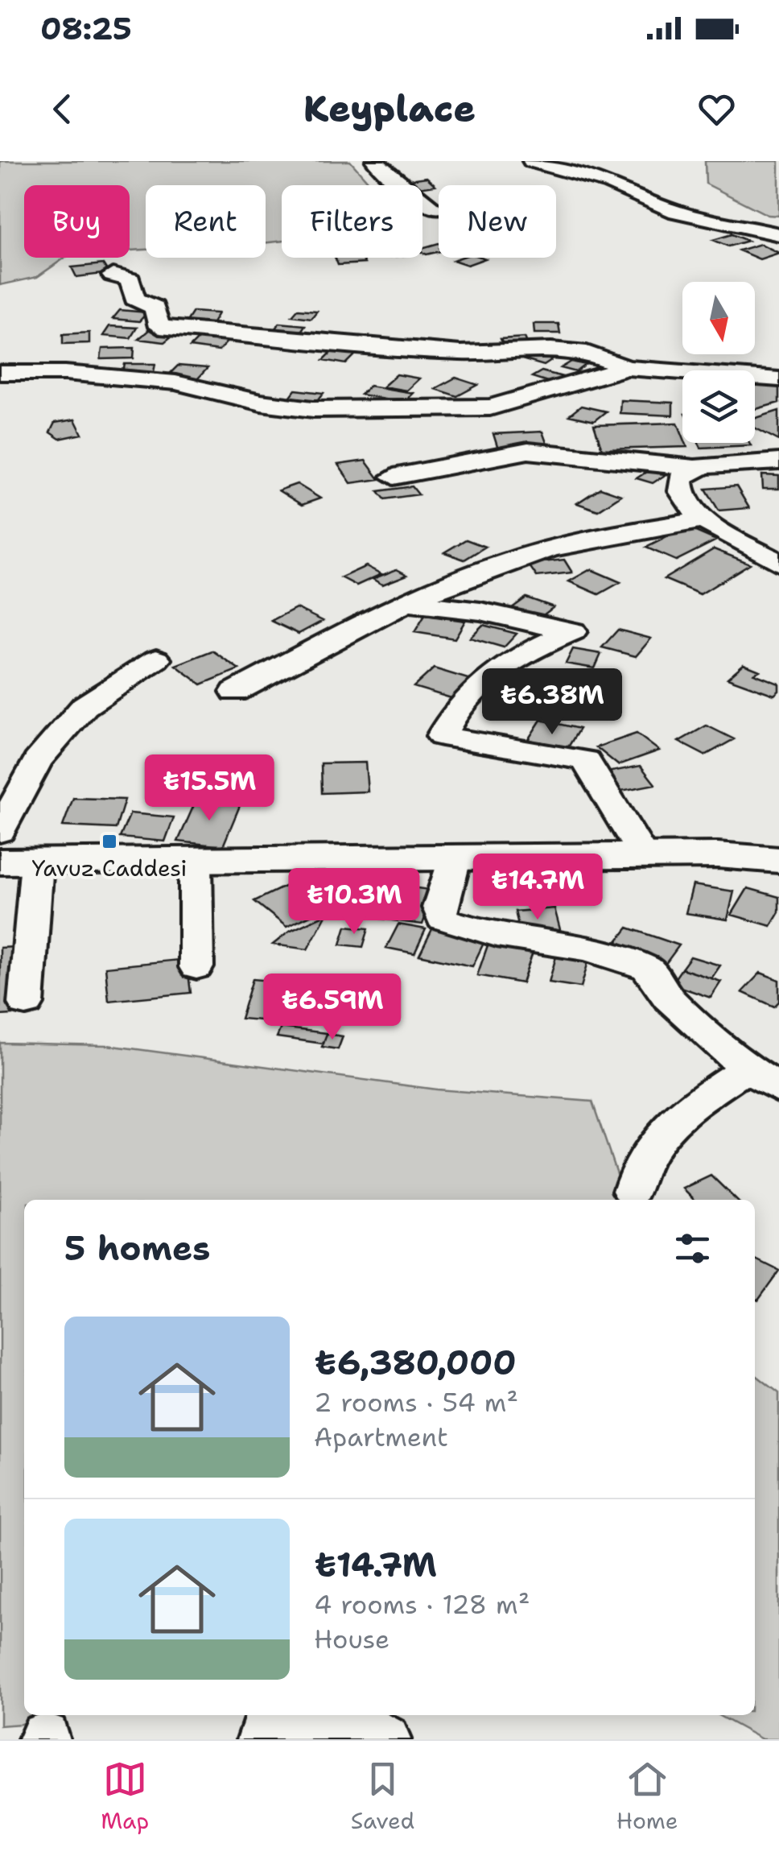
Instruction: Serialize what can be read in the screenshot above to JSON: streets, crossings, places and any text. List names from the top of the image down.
{
  "places": {
    "transit": ["Yavuz Caddesi"]
  },
  "north": "bottom",
  "page": {
    "status": "08:25",
    "header": "Keyplace",
    "chip": [
      "Buy",
      "Rent",
      "Filters",
      "New"
    ],
    "price": [
      "₺6.38M",
      "₺15.5M",
      "₺14.7M",
      "₺10.3M",
      "₺6.59M"
    ],
    "heading": "5 homes",
    "list": [
      {
        "name": "₺6,380,000",
        "note": "2 rooms · 54 m² · Apartment"
      },
      {
        "name": "₺14.7M",
        "note": "4 rooms · 128 m² · House"
      }
    ],
    "tabs": ["Map", "Saved", "Home"]
  }
}
